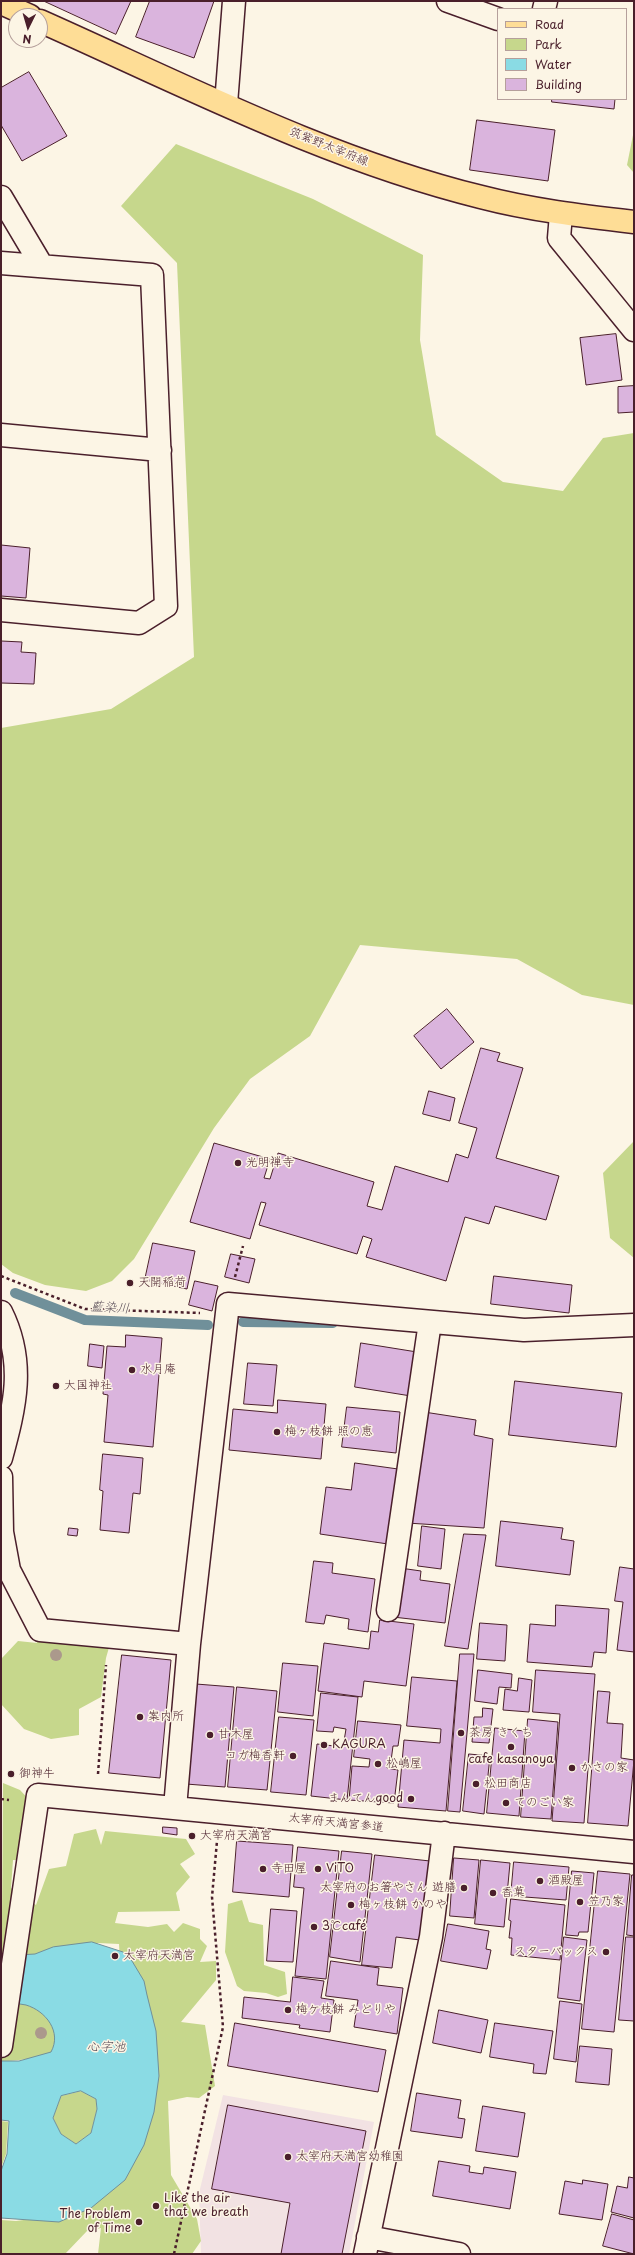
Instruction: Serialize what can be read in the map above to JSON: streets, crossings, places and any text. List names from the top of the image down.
{
  "streets": {
    "main road": ["筑紫野太宰府線"],
    "street": ["太宰府天満宮参道"]
  },
  "water": ["藍染川", "心字池"],
  "places": [
    "光明禅寺",
    "天開稲荷",
    "水月庵",
    "大国神社",
    "梅ヶ枝餅 照の恵",
    "案内所",
    "茶房 きくち",
    "甘木屋",
    "KAGURA",
    "cafe kasanoya",
    "コガ梅香軒",
    "松嶋屋",
    "かさの家",
    "御神牛",
    "松田商店",
    "まんてんgood",
    "てのごい家",
    "大宰府天満宮",
    "寺田屋",
    "ViTO",
    "酒殿屋",
    "太宰府のお箸やさん 遊膳",
    "香菓",
    "笠乃家",
    "梅ヶ枝餅 かのや",
    "3℃café",
    "スターバックス",
    "太宰府天満宮",
    "梅ケ枝餅 みどりや",
    "太宰府天満宮幼稚園",
    "Like the air that we breath",
    "The Problem of Time"
  ],
  "legend": [
    "Road",
    "Park",
    "Water",
    "Building"
  ],
  "north": "bottom"
}
